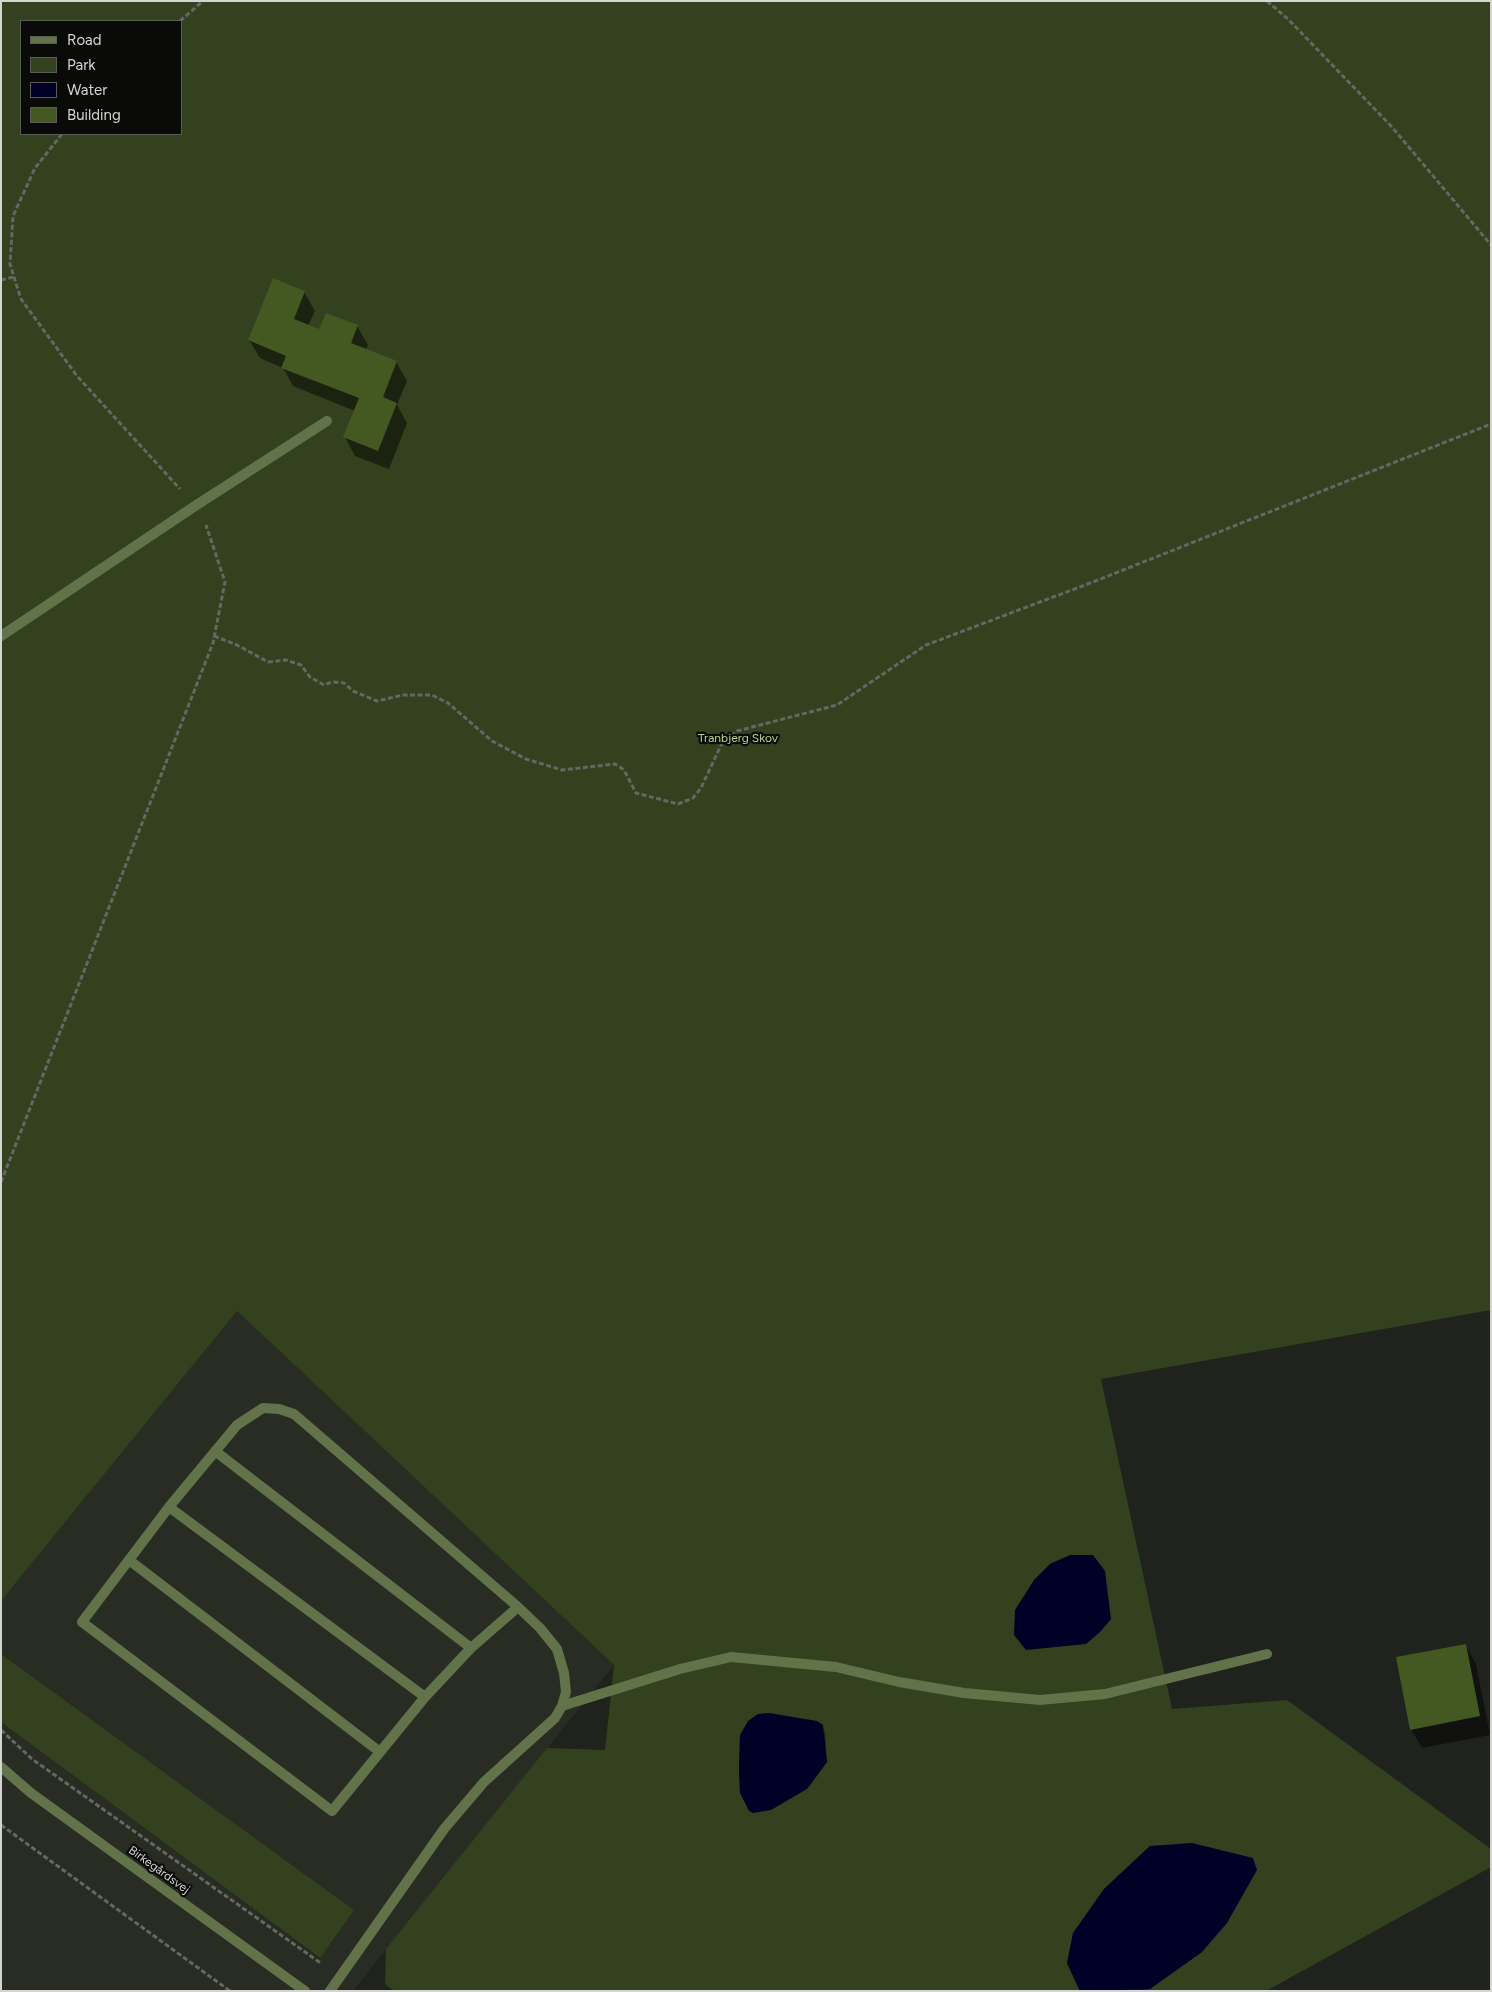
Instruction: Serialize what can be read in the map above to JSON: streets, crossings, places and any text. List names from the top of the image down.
{
  "streets": {
    "street": ["Birkegårdsvej"]
  },
  "parks": ["Tranbjerg Skov"],
  "legend": [
    "Road",
    "Park",
    "Water",
    "Building"
  ]
}
